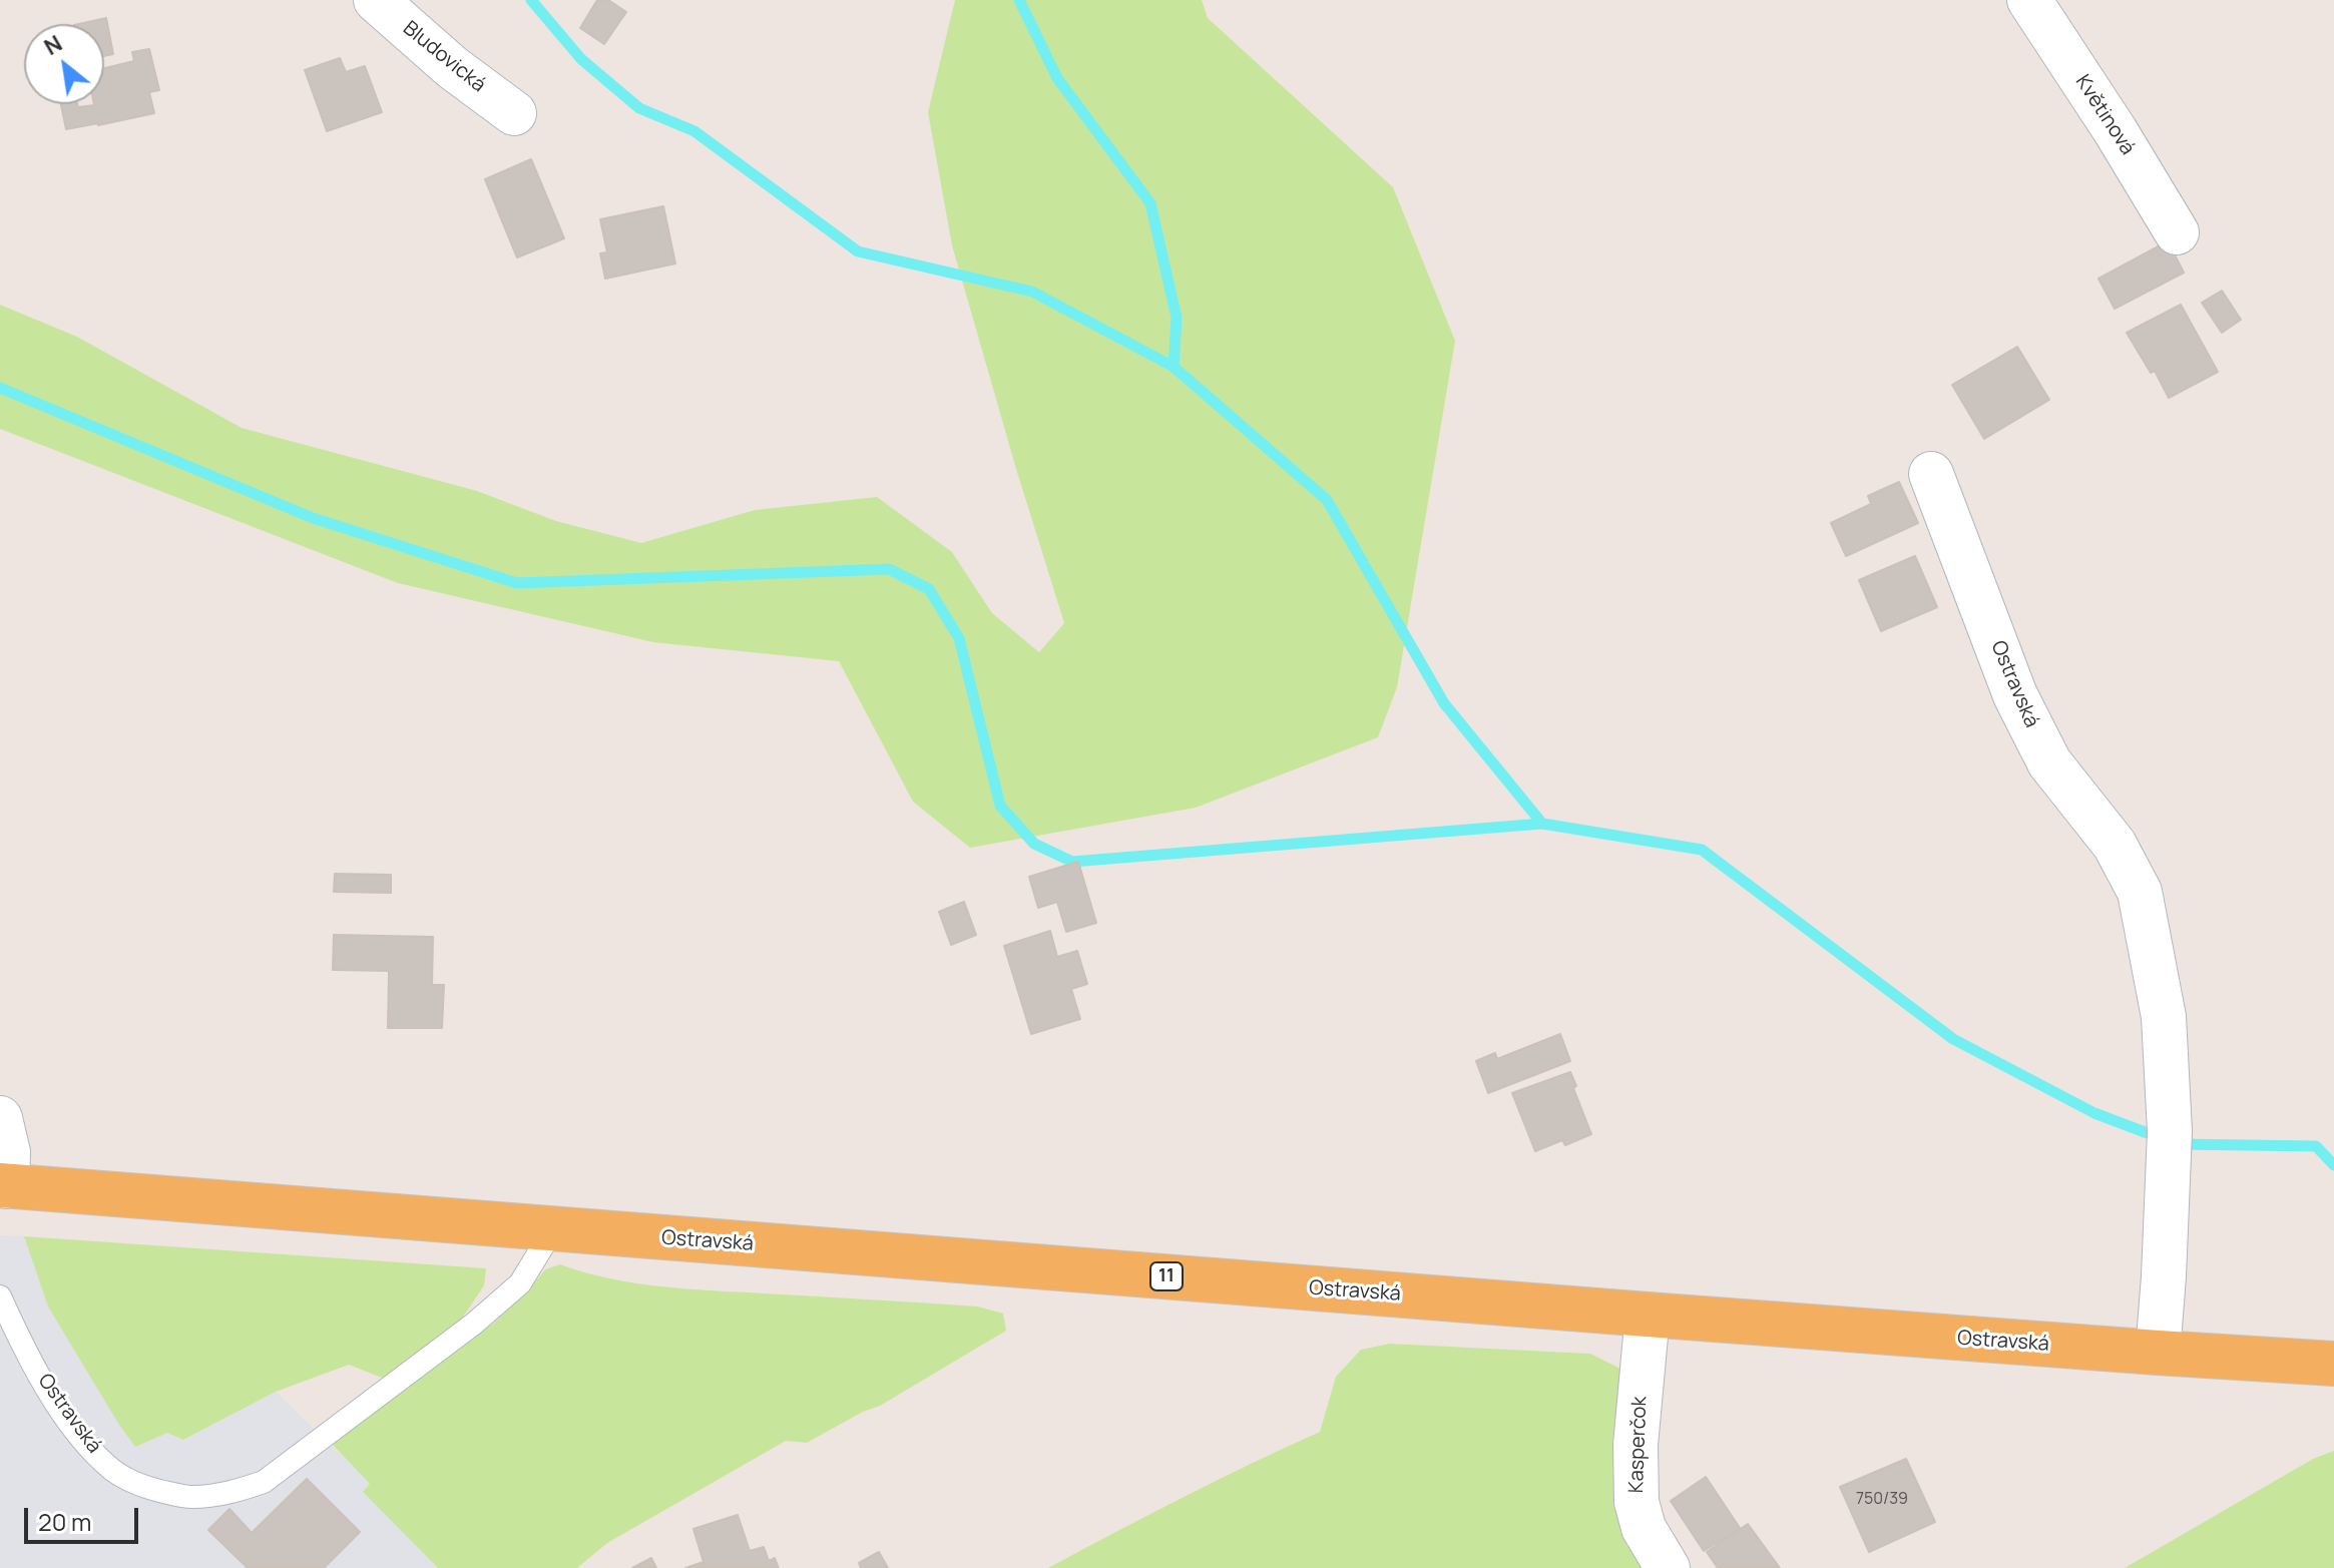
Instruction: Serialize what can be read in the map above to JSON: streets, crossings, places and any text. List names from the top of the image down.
{
  "streets": {
    "main road": ["Ostravská", "11"],
    "street": ["Bludovická", "Květinová", "Kasperčok"]
  },
  "crossings": [
    ["Ostravská", "Kasperčok"]
  ],
  "house_numbers": ["750/39"],
  "scale_bar": "20 m",
  "north": "top left"
}
